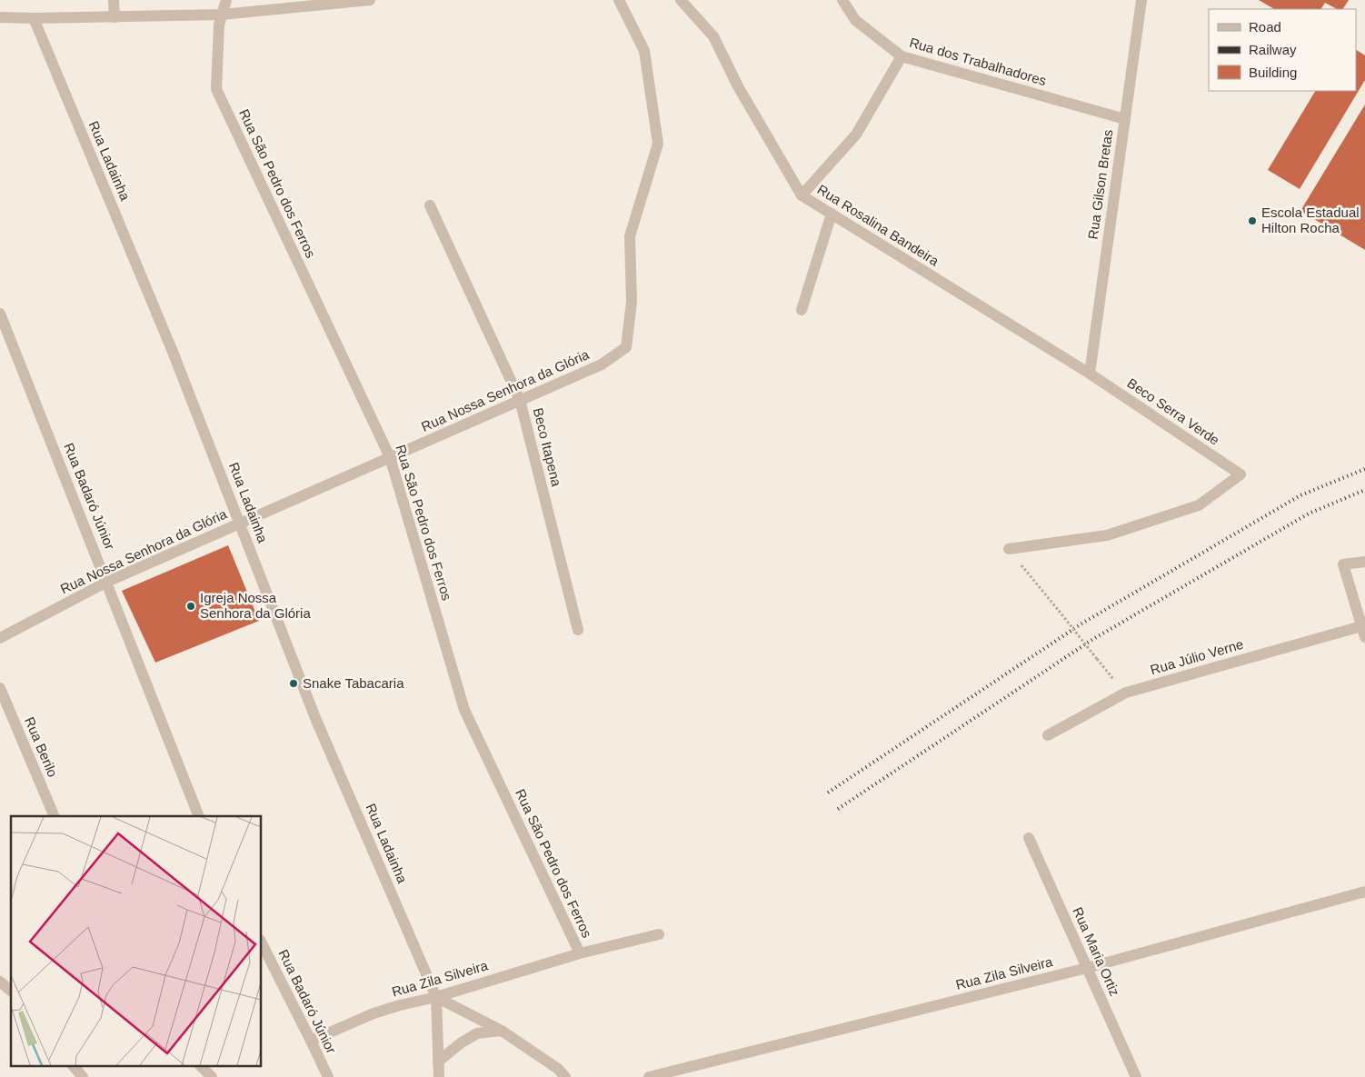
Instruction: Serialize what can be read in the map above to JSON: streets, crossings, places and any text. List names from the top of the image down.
{
  "streets": {
    "street": [
      "Rua dos Trabalhadores",
      "Rua Ladainha",
      "Rua São Pedro dos Ferros",
      "Rua Gilson Bretas",
      "Rua Rosalina Bandeira",
      "Rua Nossa Senhora da Glória",
      "Beco Serra Verde",
      "Beco Itapena",
      "Rua Badaró Júnior",
      "Rua Júlio Verne",
      "Rua Berilo",
      "Rua Maria Ortiz",
      "Rua Zila Silveira"
    ]
  },
  "crossings": [
    ["Rua dos Trabalhadores", "Rua Gilson Bretas"],
    ["Rua Ladainha", "Rua Nossa Senhora da Glória"],
    ["Rua Ladainha", "Rua Zila Silveira"],
    ["Rua São Pedro dos Ferros", "Rua Nossa Senhora da Glória"],
    ["Rua São Pedro dos Ferros", "Rua Zila Silveira"],
    ["Rua Gilson Bretas", "Rua Rosalina Bandeira"],
    ["Rua Gilson Bretas", "Beco Serra Verde"],
    ["Rua Rosalina Bandeira", "Beco Serra Verde"],
    ["Rua Nossa Senhora da Glória", "Beco Itapena"],
    ["Rua Nossa Senhora da Glória", "Rua Badaró Júnior"],
    ["Rua Badaró Júnior", "Rua Zila Silveira"],
    ["Rua Maria Ortiz", "Rua Zila Silveira"]
  ],
  "places": ["Escola Estadual Hilton Rocha", "Igreja Nossa Senhora da Glória", "Snake Tabacaria"],
  "legend": ["Road", "Railway", "Building"]
}
